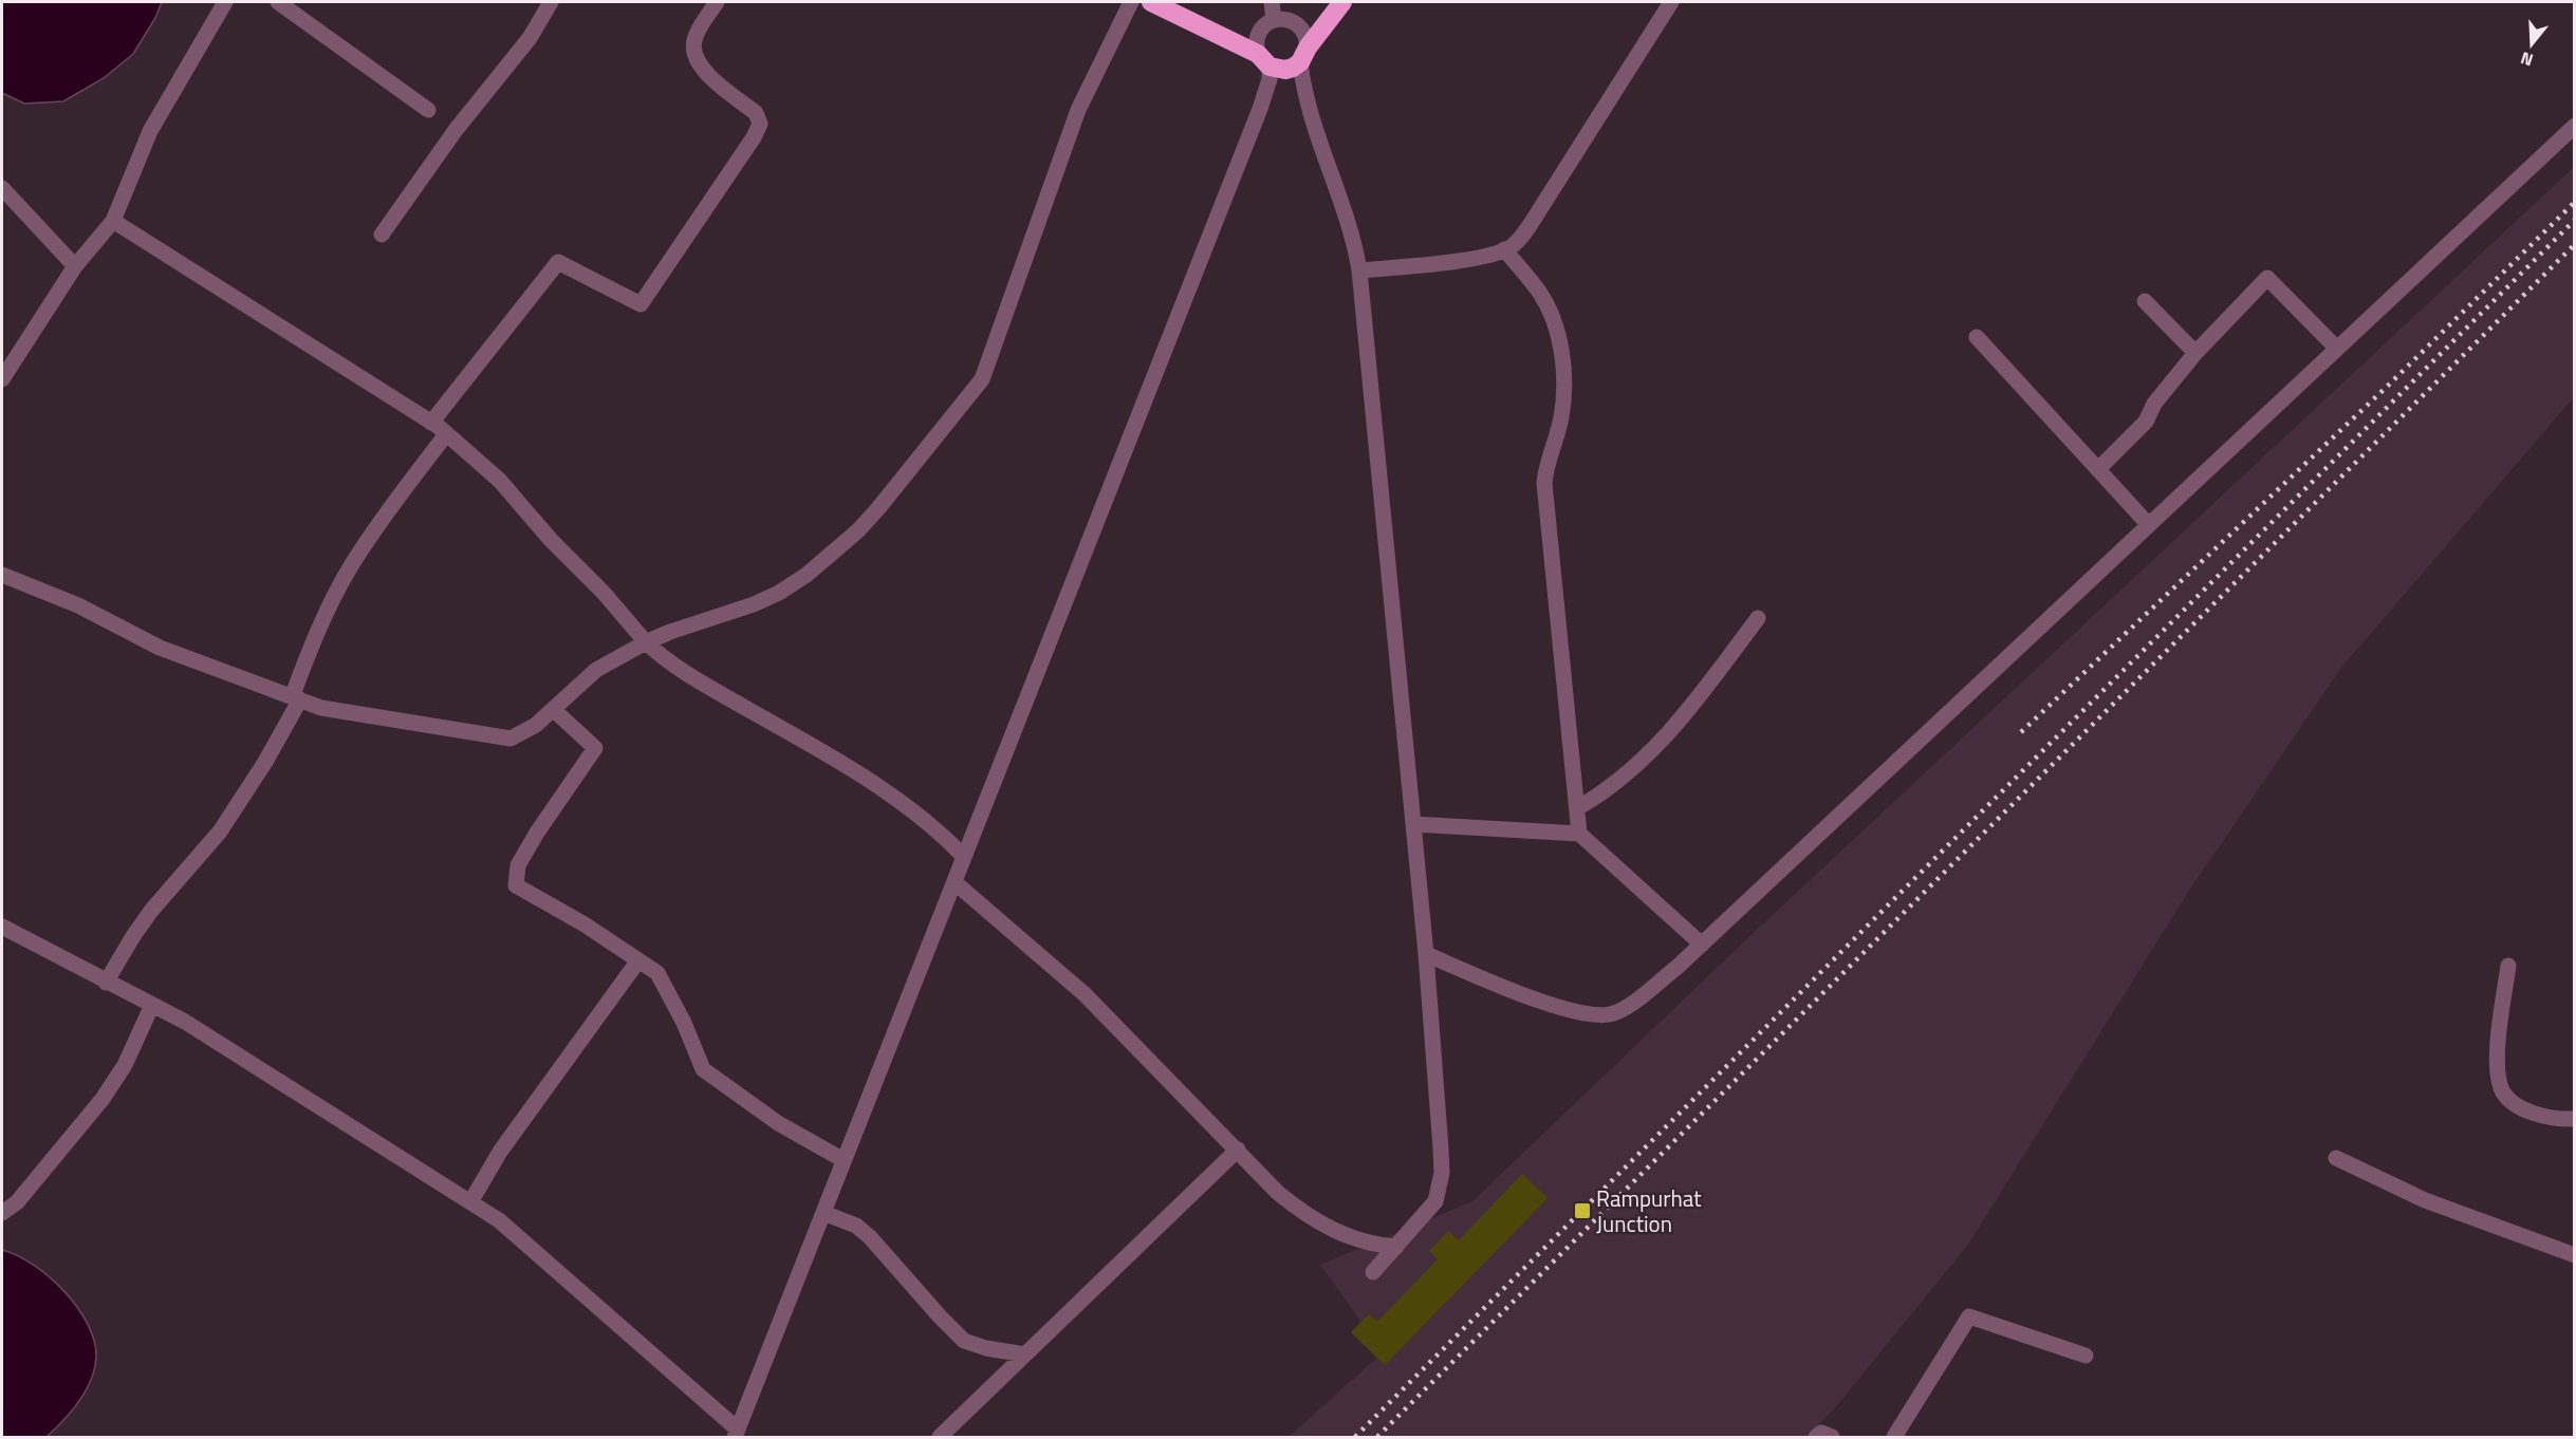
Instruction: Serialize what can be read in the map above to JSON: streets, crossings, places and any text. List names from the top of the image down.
{
  "places": {
    "transit": ["Rampurhat Junction"]
  },
  "north": "bottom"
}
